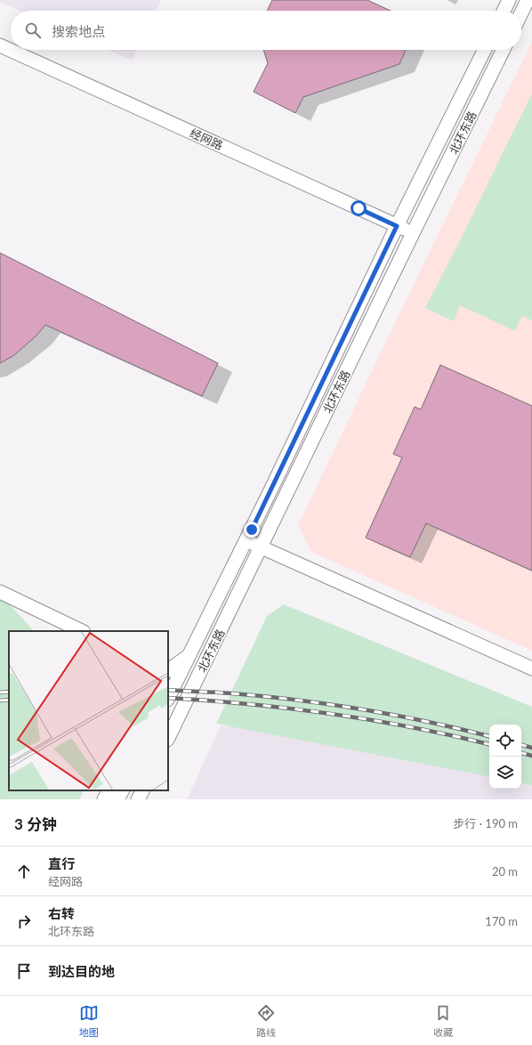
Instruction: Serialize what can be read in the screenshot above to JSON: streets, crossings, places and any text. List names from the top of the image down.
{
  "streets": {
    "street": ["北环东路", "经网路"]
  },
  "crossings": [
    ["北环东路", "经网路"]
  ],
  "page": {
    "search": "搜索地点",
    "heading": ["3 分钟", "步行 · 190 m"],
    "list": [
      ["直行", "经网路", "20 m"],
      ["右转", "北环东路", "170 m"],
      "到达目的地"
    ],
    "nav": ["地图", "路线", "收藏"]
  }
}
